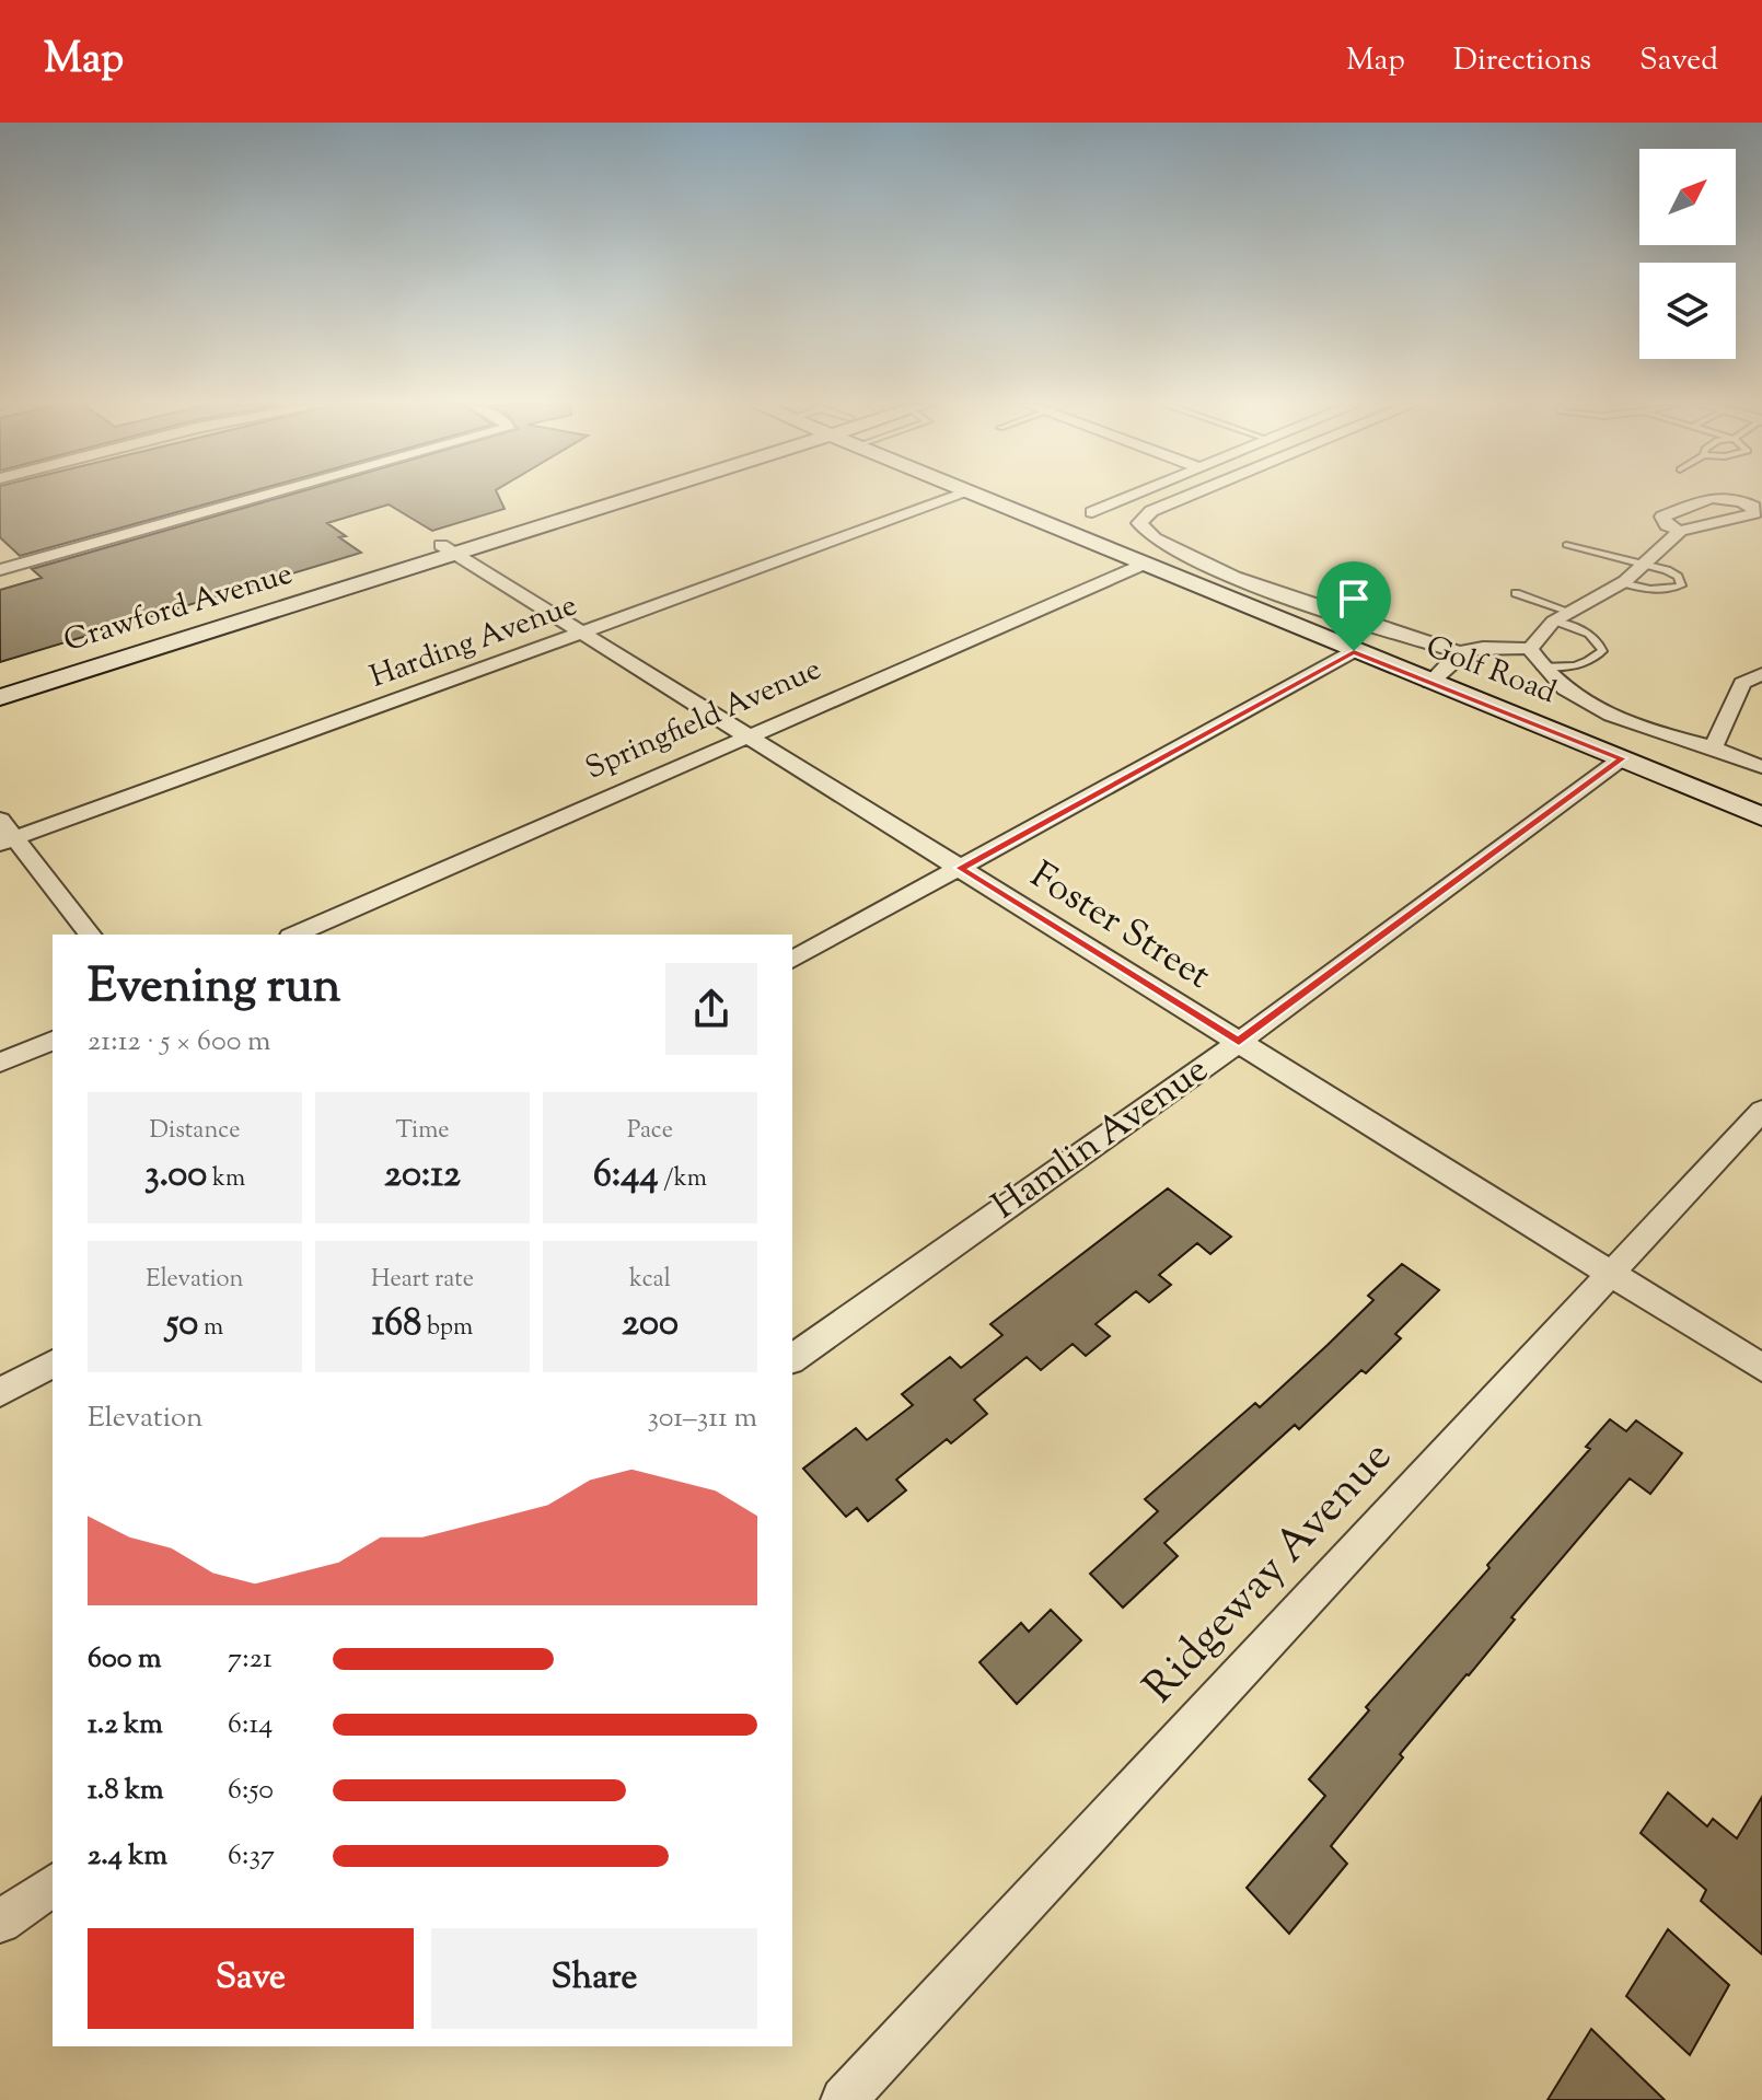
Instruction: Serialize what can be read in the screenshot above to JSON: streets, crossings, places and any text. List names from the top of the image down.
{
  "streets": {
    "main road": ["Crawford Avenue", "Golf Road"],
    "street": [
      "Harding Avenue",
      "Springfield Avenue",
      "Foster Street",
      "Hamlin Avenue",
      "Ridgeway Avenue"
    ]
  },
  "crossings": [
    ["Crawford Avenue", "Foster Street"],
    ["Harding Avenue", "Foster Street"],
    ["Golf Road", "Springfield Avenue"],
    ["Golf Road", "Hamlin Avenue"],
    ["Springfield Avenue", "Foster Street"],
    ["Foster Street", "Hamlin Avenue"],
    ["Foster Street", "Ridgeway Avenue"]
  ],
  "north": "top right",
  "page": {
    "header": "Map",
    "nav": ["Map", "Directions", "Saved"],
    "heading": ["Evening run", "21:12 · 5 × 600 m"],
    "stats": [
      ["Distance", "3.00 km"],
      ["Time", "20:12"],
      ["Pace", "6:44 /km"],
      ["Elevation", "50 m"],
      ["Heart rate", "168 bpm"],
      ["kcal", "200"]
    ],
    "chart": ["Elevation", "301–311 m"],
    "list": [
      {
        "name": "600 m",
        "note": "7:21"
      },
      {
        "name": "1.2 km",
        "note": "6:14"
      },
      {
        "name": "1.8 km",
        "note": "6:50"
      },
      {
        "name": "2.4 km",
        "note": "6:37"
      }
    ],
    "buttons": ["Save", "Share"]
  }
}
